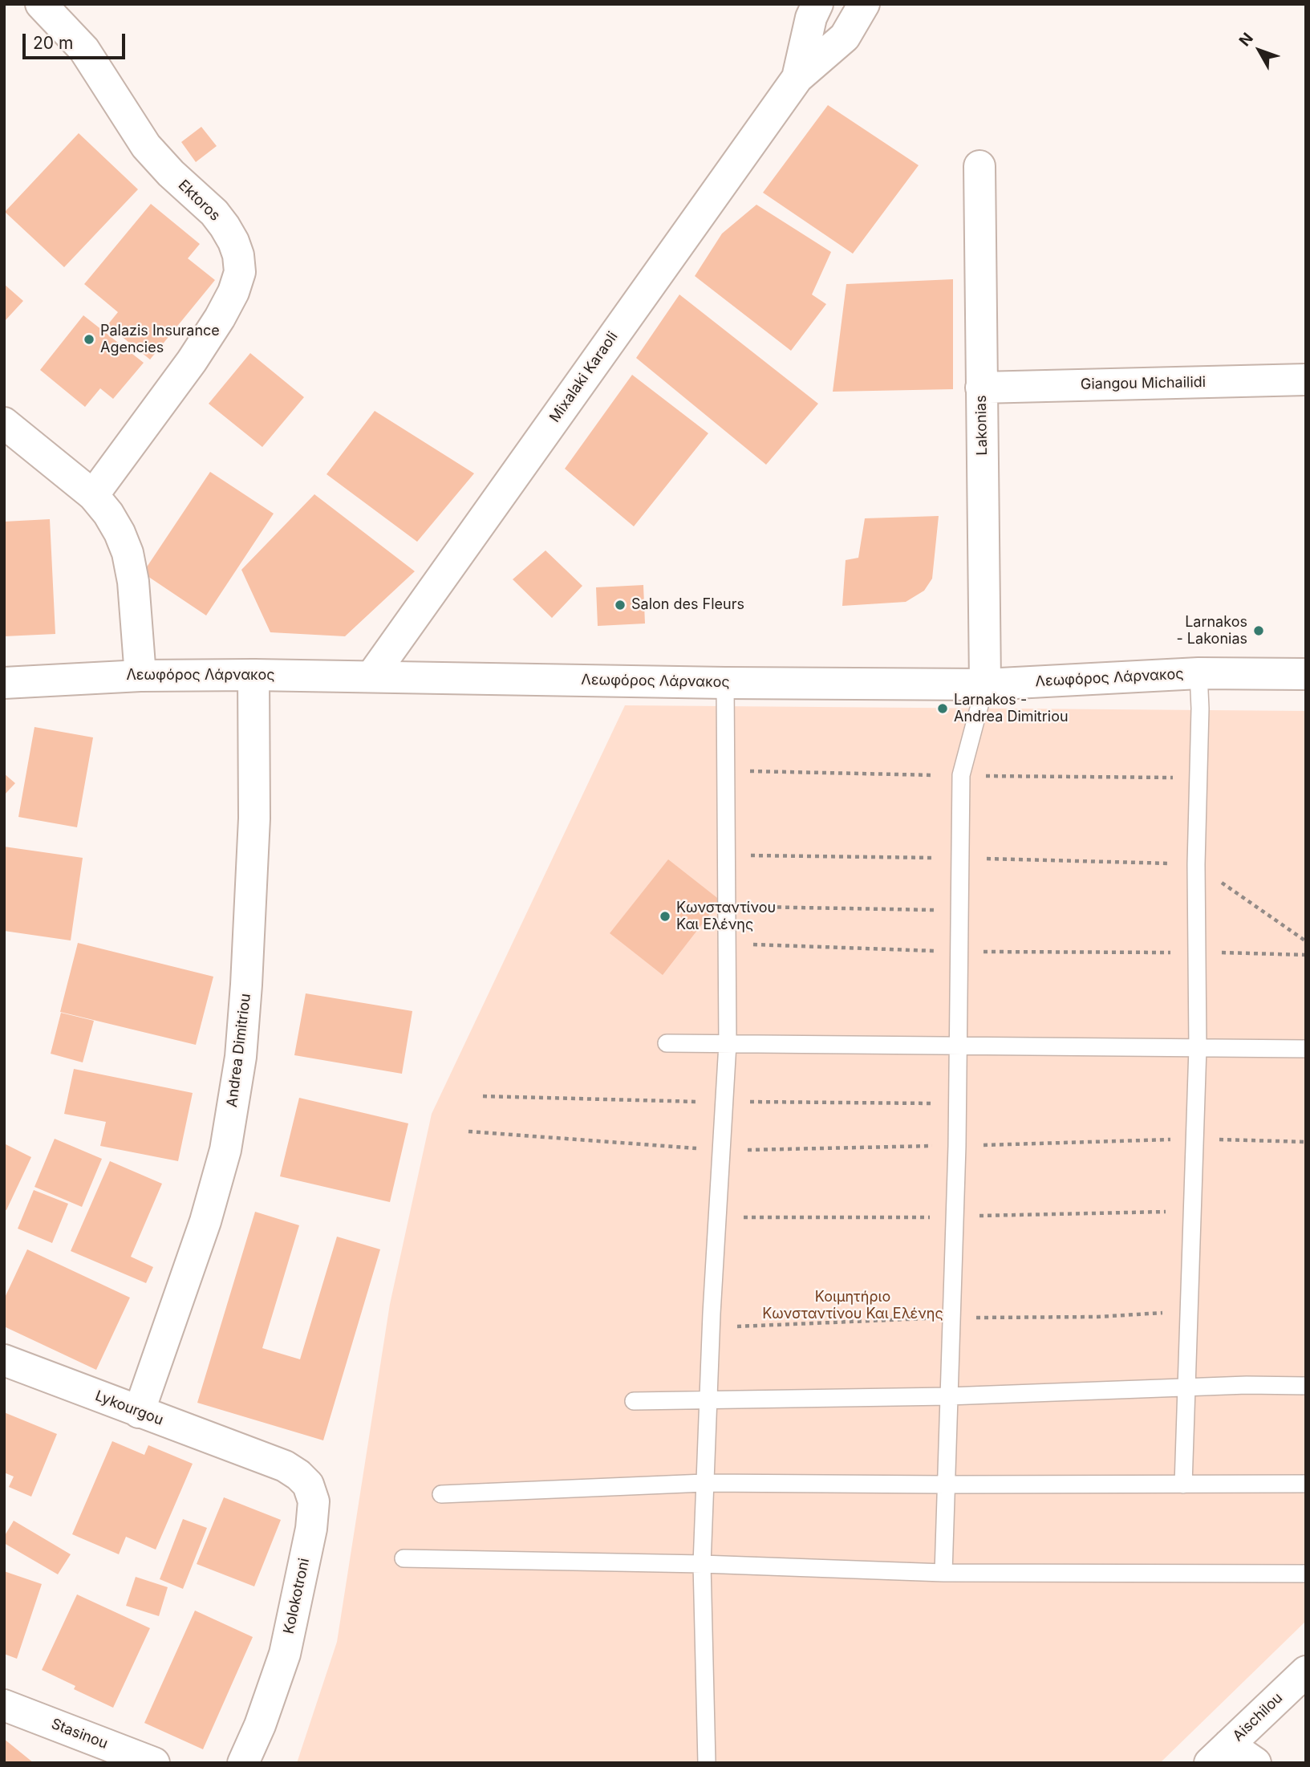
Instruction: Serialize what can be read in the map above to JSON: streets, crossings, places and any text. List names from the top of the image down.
{
  "streets": {
    "street": [
      "Ektoros",
      "Mixalaki Karaoli",
      "Giangou Michailidi",
      "Lakonias",
      "Λεωφόρος Λάρνακος",
      "Andrea Dimitriou",
      "Lykourgou",
      "Kolokotroni",
      "Aischilou",
      "Stasinou"
    ]
  },
  "crossings": [
    ["Mixalaki Karaoli", "Λεωφόρος Λάρνακος"],
    ["Giangou Michailidi", "Lakonias"],
    ["Lakonias", "Λεωφόρος Λάρνακος"],
    ["Λεωφόρος Λάρνακος", "Andrea Dimitriou"],
    ["Andrea Dimitriou", "Lykourgou"],
    ["Lykourgou", "Kolokotroni"]
  ],
  "parks": ["Κοιμητήριο Κωνσταντίνου Και Ελένης"],
  "places": [
    "Palazis Insurance Agencies",
    "Salon des Fleurs",
    "Larnakos - Lakonias",
    "Larnakos - Andrea Dimitriou",
    "Κωνσταντίνου Και Ελένης"
  ],
  "scale_bar": "20 m",
  "north": "top left"
}
